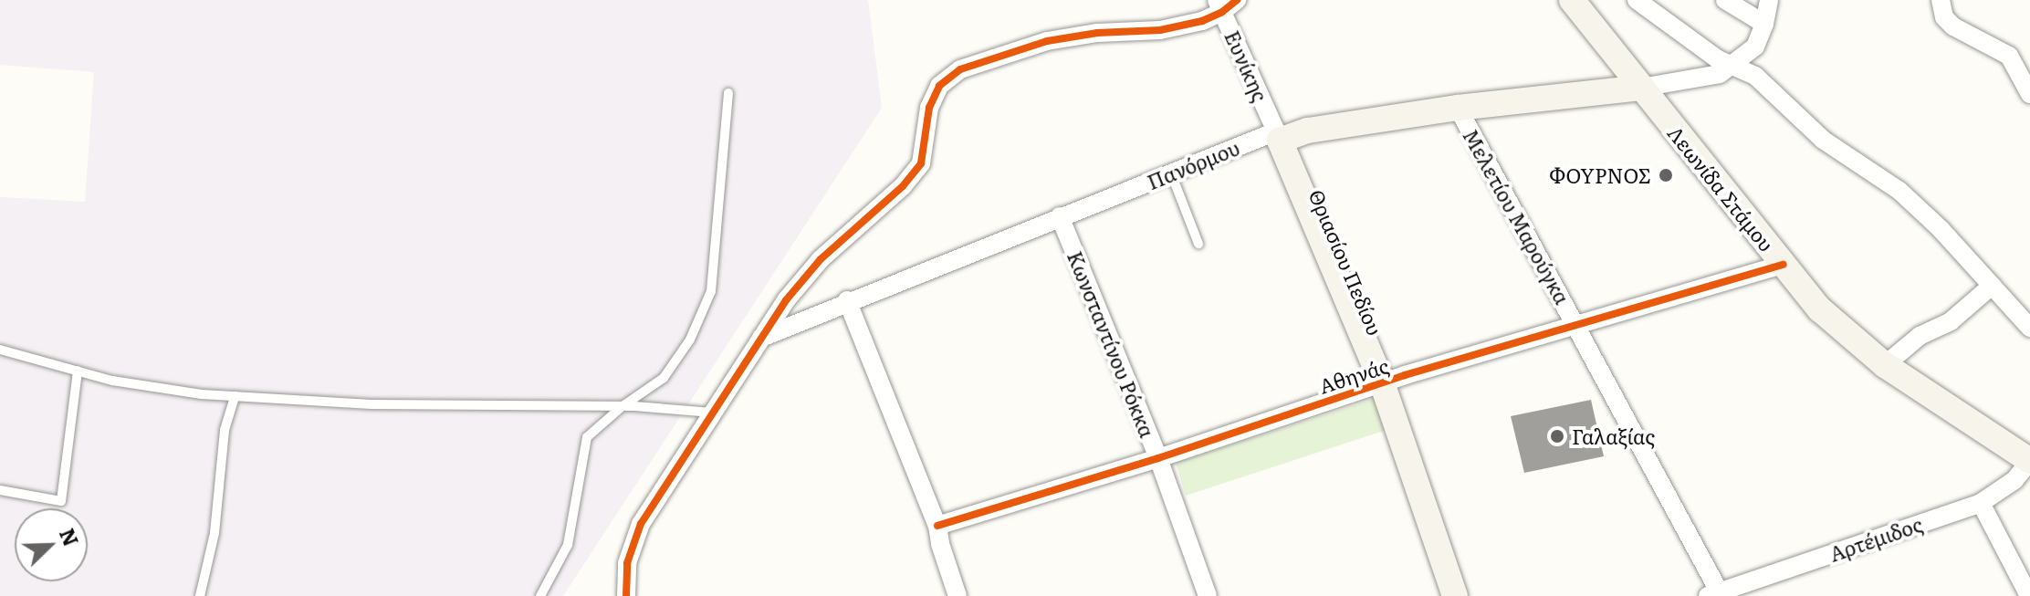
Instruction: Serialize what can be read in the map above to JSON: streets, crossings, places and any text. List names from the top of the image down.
{
  "streets": {
    "main road": ["Πανόρμου", "Λεωνίδα Στάμου", "Θριασίου Πεδίου"],
    "street": [
      "Ευνίκης",
      "Μελετίου Μαρούγκα",
      "Κωνσταντίνου Ρόκκα",
      "Αθηνάς",
      "Αρτέμιδος"
    ]
  },
  "crossings": [
    ["Ευνίκης", "Πανόρμου"],
    ["Ευνίκης", "Θριασίου Πεδίου"],
    ["Πανόρμου", "Λεωνίδα Στάμου"],
    ["Πανόρμου", "Μελετίου Μαρούγκα"],
    ["Πανόρμου", "Θριασίου Πεδίου"],
    ["Πανόρμου", "Κωνσταντίνου Ρόκκα"],
    ["Λεωνίδα Στάμου", "Αθηνάς"],
    ["Λεωνίδα Στάμου", "Αρτέμιδος"],
    ["Μελετίου Μαρούγκα", "Αθηνάς"],
    ["Μελετίου Μαρούγκα", "Αρτέμιδος"],
    ["Θριασίου Πεδίου", "Αθηνάς"],
    ["Κωνσταντίνου Ρόκκα", "Αθηνάς"]
  ],
  "places": ["ΦΟΥΡΝΟΣ", "Γαλαξίας"],
  "north": "top right"
}
